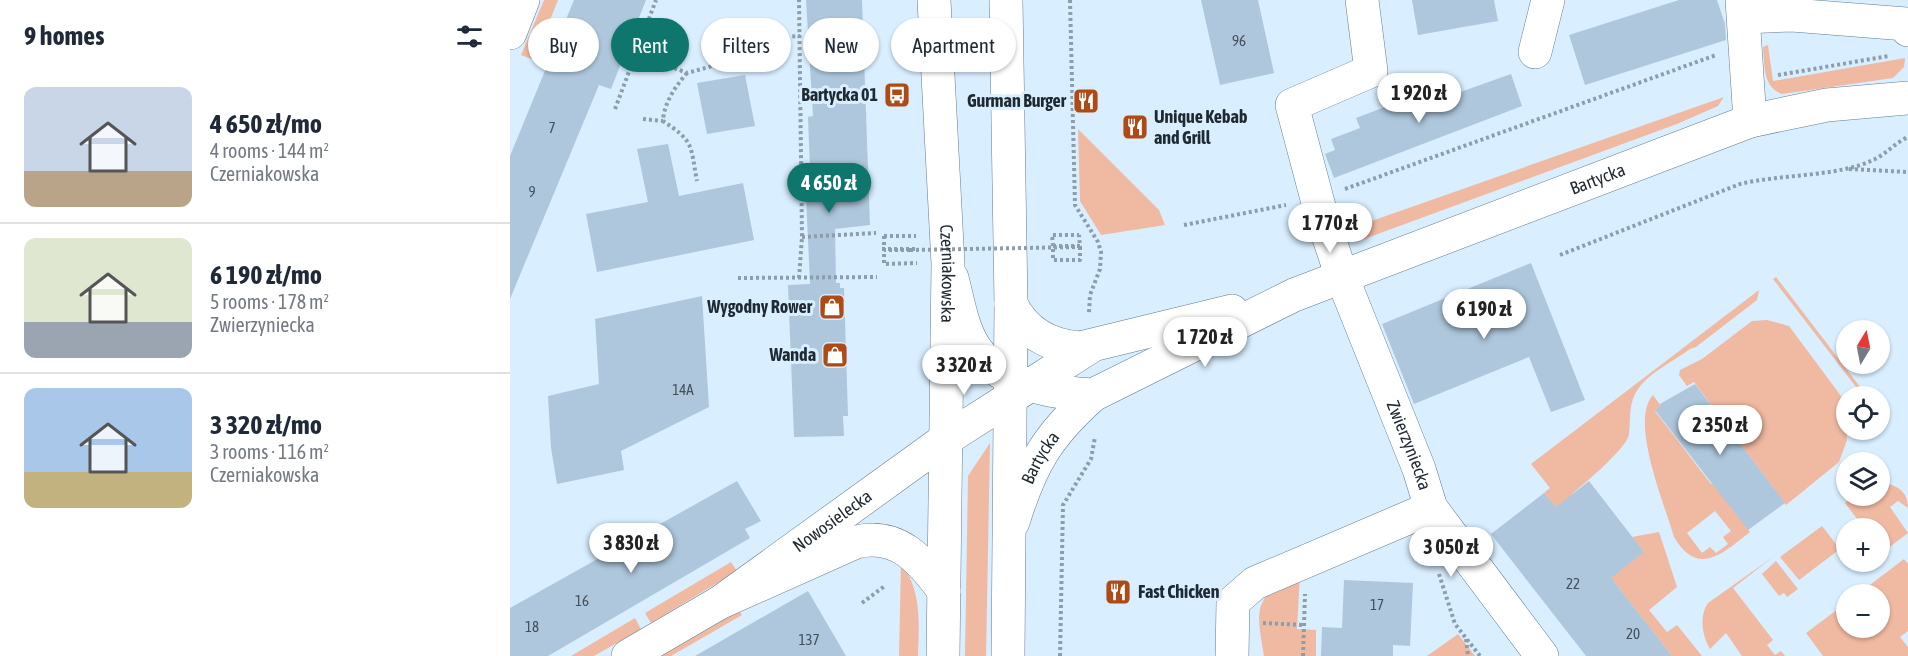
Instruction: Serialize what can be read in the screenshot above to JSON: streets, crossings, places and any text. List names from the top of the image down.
{
  "streets": {
    "street": [
      "Bartycka",
      "Czerniakowska",
      "Zwierzyniecka",
      "Nowosielecka"
    ]
  },
  "crossings": [
    ["Bartycka", "Czerniakowska"],
    ["Bartycka", "Zwierzyniecka"],
    ["Bartycka", "Nowosielecka"],
    ["Czerniakowska", "Nowosielecka"]
  ],
  "places": {
    "bus stop": ["Bartycka 01"],
    "restaurant": ["Gurman Burger", "Unique Kebab and Grill", "Fast Chicken"],
    "shop": ["Wygodny Rower", "Wanda"]
  },
  "house_numbers": [
    "96",
    "7",
    "9",
    "14A",
    "22",
    "16",
    "17",
    "18",
    "20",
    "137"
  ],
  "north": "top",
  "page": {
    "heading": "9 homes",
    "chip": [
      "Buy",
      "Rent",
      "Filters",
      "New",
      "Apartment"
    ],
    "list": [
      {
        "name": "4 650 zł/mo",
        "note": "4 rooms · 144 m² · Czerniakowska"
      },
      {
        "name": "6 190 zł/mo",
        "note": "5 rooms · 178 m² · Zwierzyniecka"
      },
      {
        "name": "3 320 zł/mo",
        "note": "3 rooms · 116 m² · Czerniakowska"
      }
    ],
    "price": [
      "1 920 zł",
      "4 650 zł",
      "1 770 zł",
      "6 190 zł",
      "1 720 zł",
      "3 320 zł",
      "2 350 zł",
      "3 830 zł",
      "3 050 zł"
    ],
    "map_buttons": ["+", "−"]
  }
}
